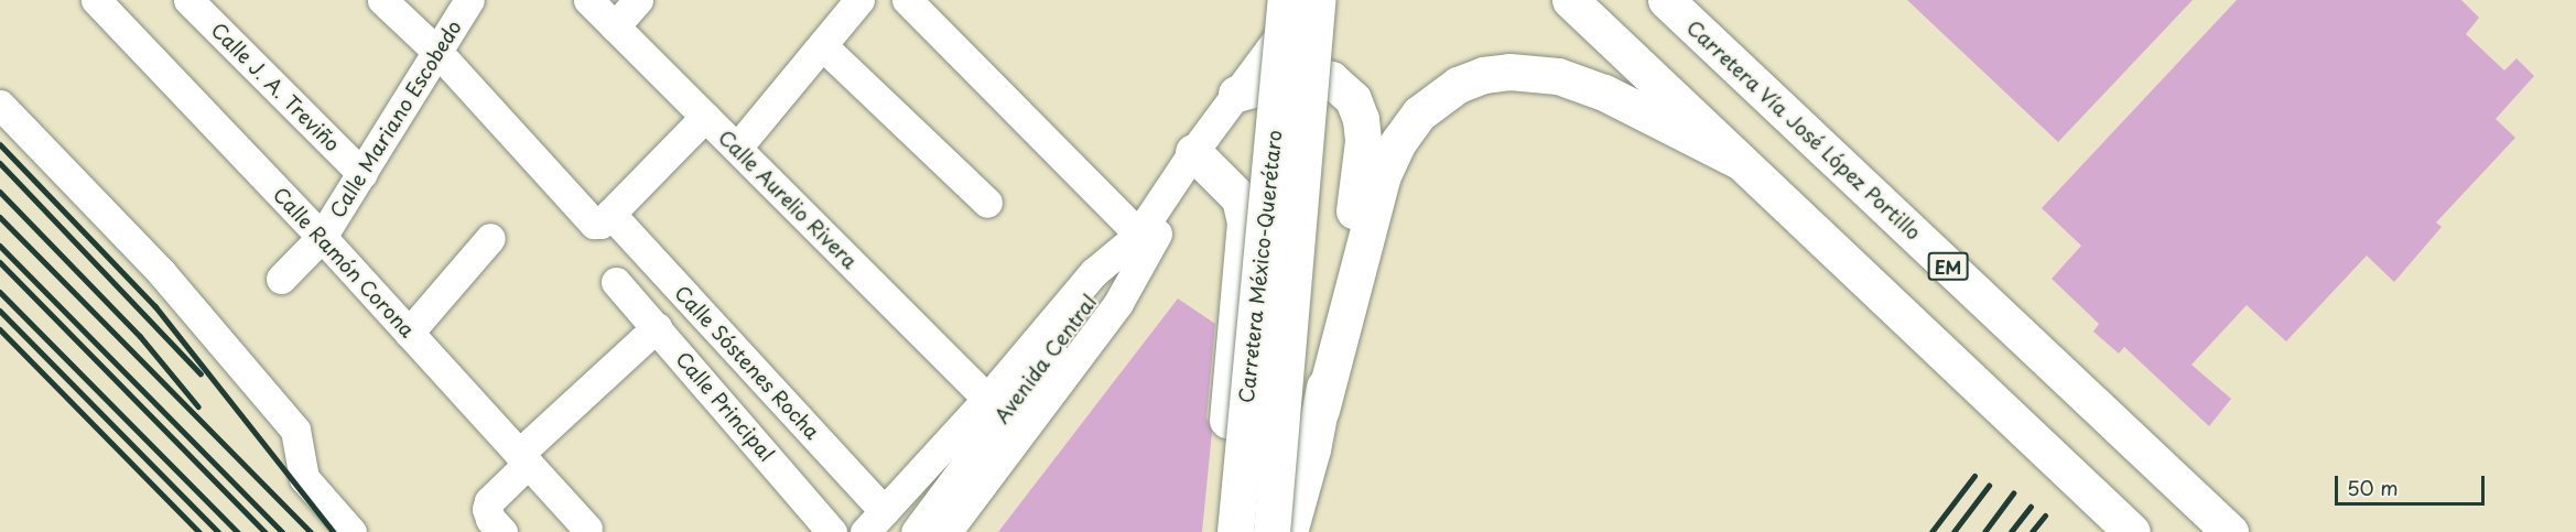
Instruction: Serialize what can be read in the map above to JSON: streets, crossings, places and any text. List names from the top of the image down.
{
  "streets": {
    "main road": ["Carretera Vía José López Portillo", "Carretera México-Querétaro", "EM"],
    "street": [
      "Calle J. A. Treviño",
      "Calle Mariano Escobedo",
      "Calle Aurelio Rivera",
      "Calle Ramón Corona",
      "Avenida Central",
      "Calle Sóstenes Rocha",
      "Calle Principal"
    ]
  },
  "crossings": [
    ["Calle J. A. Treviño", "Calle Mariano Escobedo"],
    ["Calle Mariano Escobedo", "Calle Ramón Corona"],
    ["Calle Mariano Escobedo", "Calle Sóstenes Rocha"]
  ],
  "scale_bar": "50 m"
}
